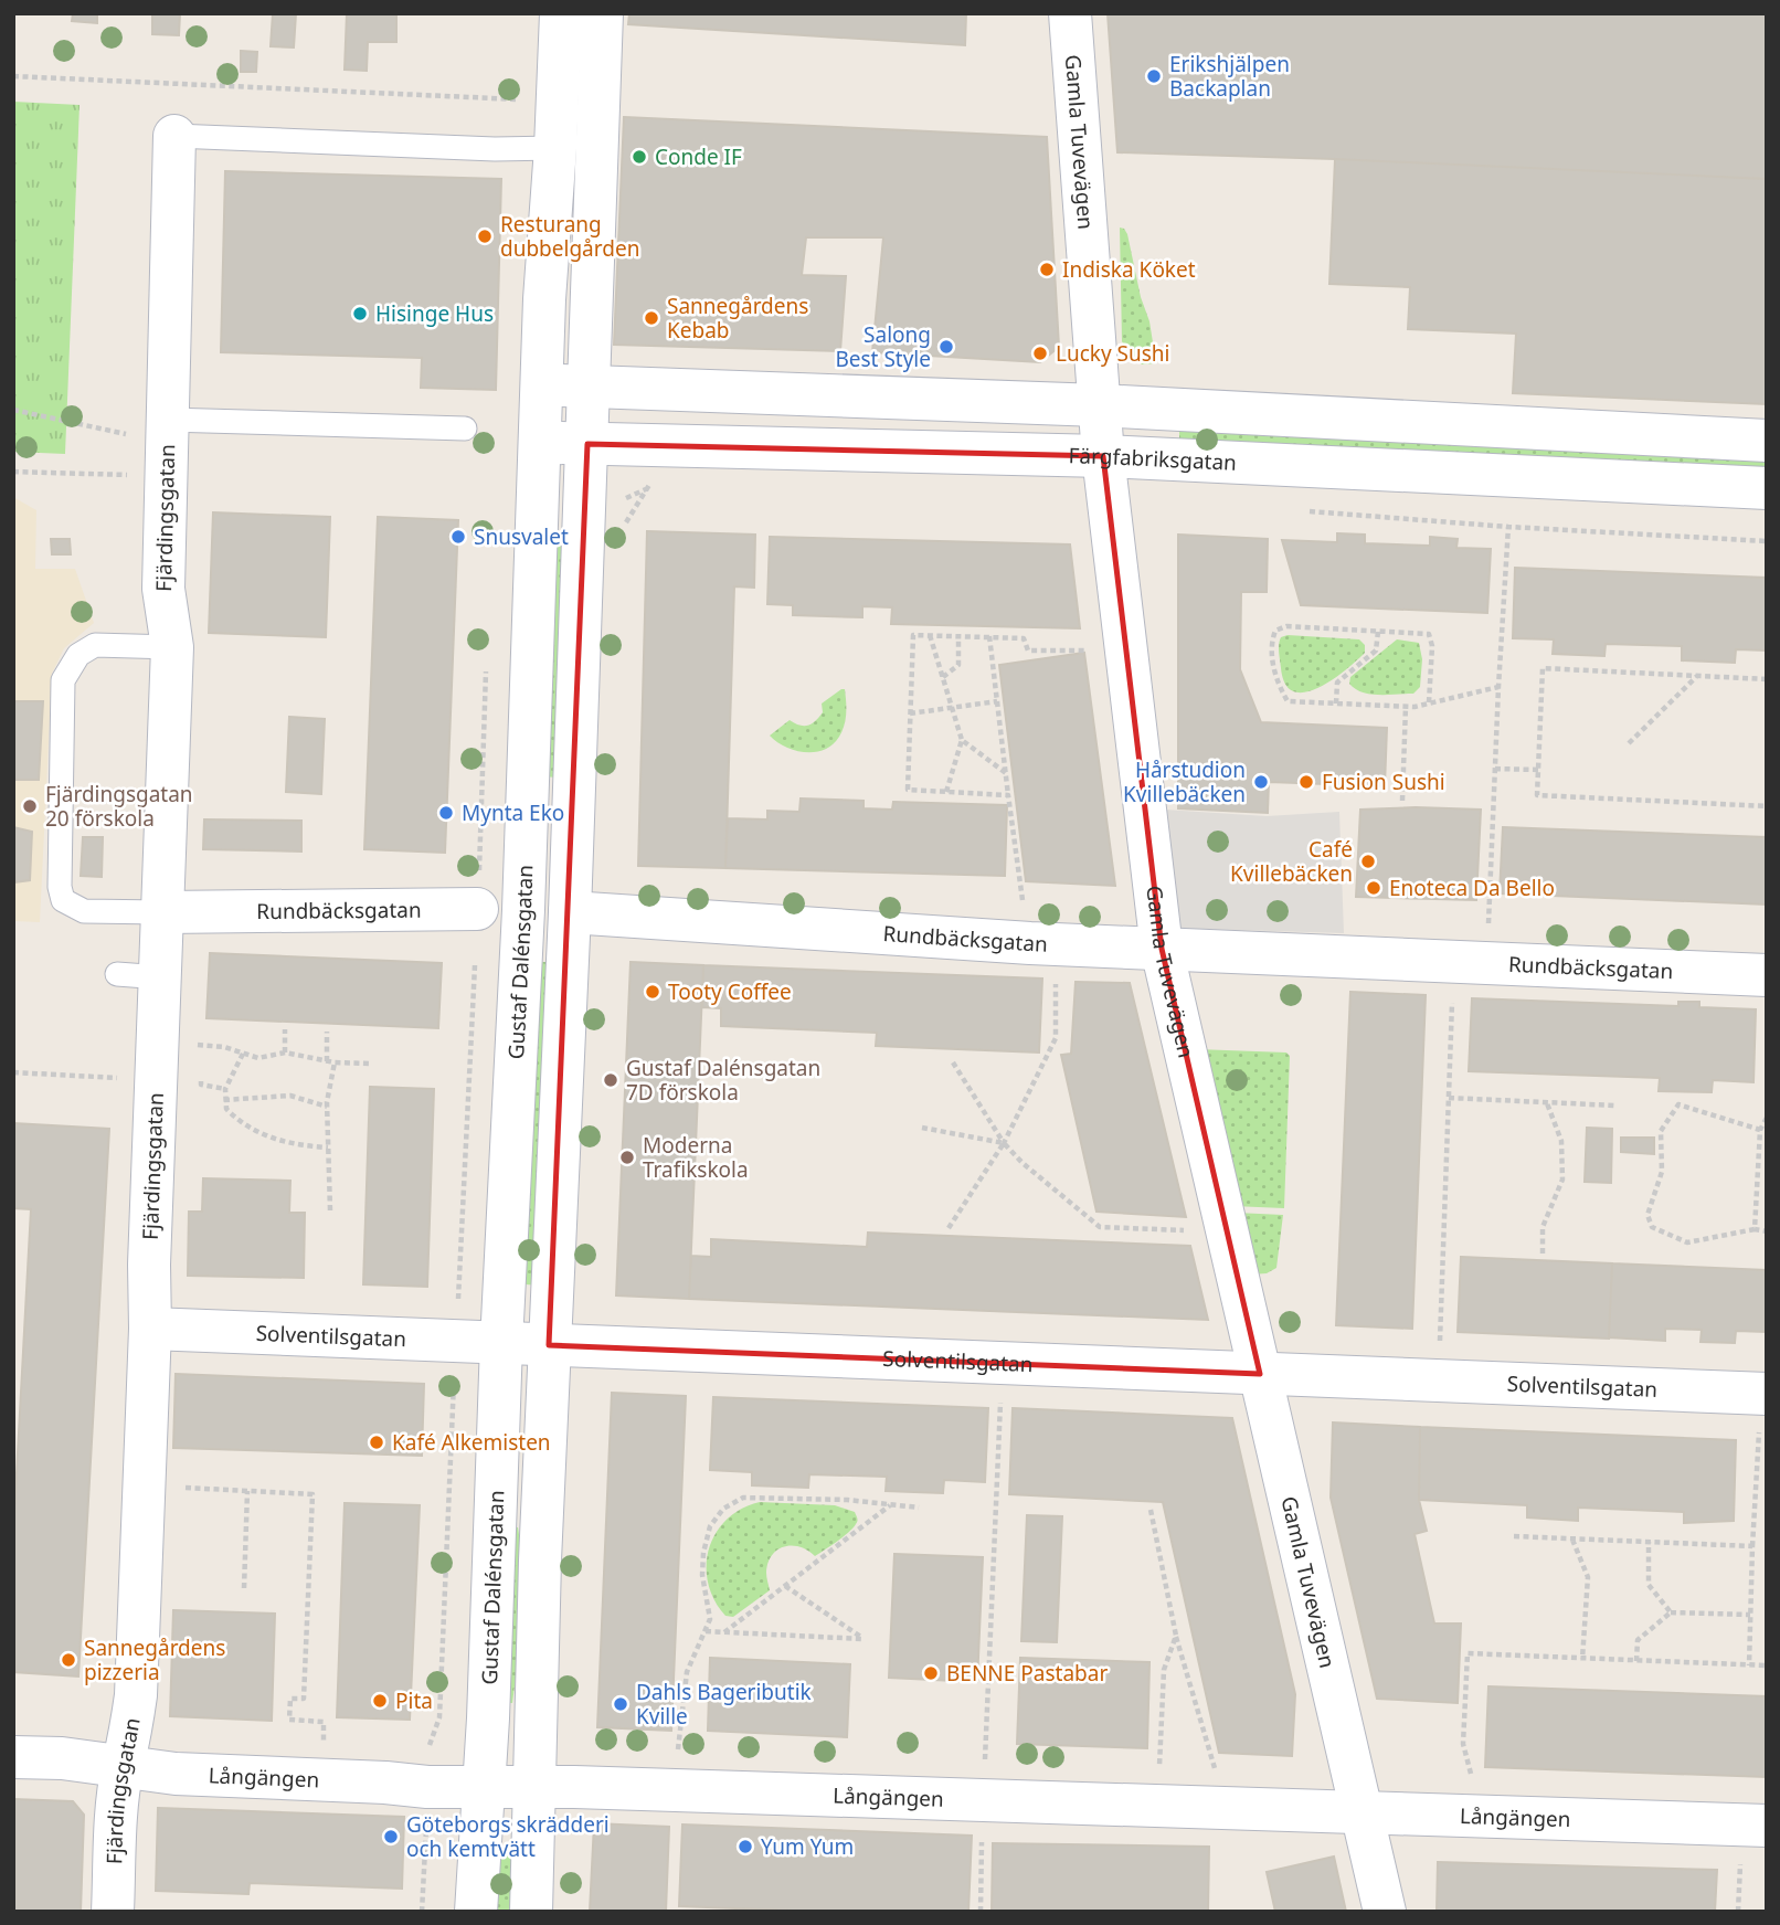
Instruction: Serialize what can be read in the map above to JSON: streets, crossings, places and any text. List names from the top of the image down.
{
  "streets": {
    "street": [
      "Gamla Tuvevägen",
      "Färgfabriksgatan",
      "Fjärdingsgatan",
      "Rundbäcksgatan",
      "Gustaf Dalénsgatan",
      "Solventilsgatan",
      "Långängen"
    ]
  },
  "crossings": [
    ["Gamla Tuvevägen", "Färgfabriksgatan"],
    ["Gamla Tuvevägen", "Rundbäcksgatan"],
    ["Gamla Tuvevägen", "Solventilsgatan"],
    ["Gamla Tuvevägen", "Långängen"],
    ["Färgfabriksgatan", "Gustaf Dalénsgatan"],
    ["Fjärdingsgatan", "Rundbäcksgatan"],
    ["Fjärdingsgatan", "Gustaf Dalénsgatan"],
    ["Fjärdingsgatan", "Solventilsgatan"],
    ["Fjärdingsgatan", "Långängen"],
    ["Rundbäcksgatan", "Gustaf Dalénsgatan"],
    ["Gustaf Dalénsgatan", "Solventilsgatan"],
    ["Gustaf Dalénsgatan", "Långängen"]
  ],
  "places": [
    "Erikshjälpen Backaplan",
    "Conde IF",
    "Resturang dubbelgården",
    "Indiska Köket",
    "Hisinge Hus",
    "Sannegårdens Kebab",
    "Salong Best Style",
    "Lucky Sushi",
    "Snusvalet",
    "Hårstudion Kvillebäcken",
    "Fusion Sushi",
    "Fjärdingsgatan 20 förskola",
    "Mynta Eko",
    "Café Kvillebäcken",
    "Enoteca Da Bello",
    "Tooty Coffee",
    "Gustaf Dalénsgatan 7D förskola",
    "Moderna Trafikskola",
    "Kafé Alkemisten",
    "Sannegårdens pizzeria",
    "BENNE Pastabar",
    "Pita",
    "Dahls Bageributik Kville",
    "Göteborgs skrädderi och kemtvätt",
    "Yum Yum"
  ]
}
